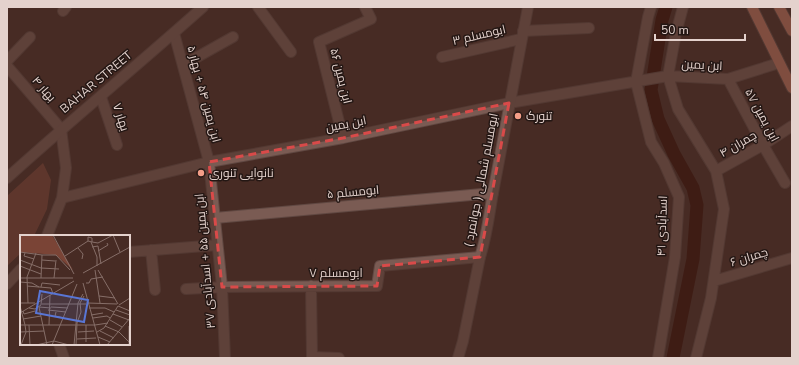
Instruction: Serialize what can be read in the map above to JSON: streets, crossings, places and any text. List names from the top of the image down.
{
  "streets": {
    "street": [
      "ابومسلم ۳",
      "ابن یمین",
      "ابن یمین ۵۶",
      "BAHAR STREET",
      "بهار ۴",
      "ابن یمین ۵۴ + بهار ۵",
      "ابن یمین ۵۷",
      "بهار ۷",
      "چمران ۴",
      "ابومسلم شمالی ( جوانمرد )",
      "ابومسلم ۵",
      "اسدآبادی ۴۱",
      "چمران ۶",
      "ابن یمین ۵۵ + اسدآبادی ۳۷",
      "ابومسلم ۷"
    ]
  },
  "crossings": [
    ["ابومسلم ۳", "ابومسلم شمالی ( جوانمرد )"],
    ["ابن یمین", "ابن یمین ۵۶"],
    ["ابن یمین", "ابن یمین ۵۴ + بهار ۵"],
    ["ابن یمین", "ابن یمین ۵۷"],
    ["ابن یمین", "ابومسلم شمالی ( جوانمرد )"],
    ["ابن یمین", "اسدآبادی ۴۱"],
    ["ابن یمین", "ابن یمین ۵۵ + اسدآبادی ۳۷"],
    ["BAHAR STREET", "بهار ۴"],
    ["BAHAR STREET", "ابن یمین ۵۴ + بهار ۵"],
    ["BAHAR STREET", "بهار ۷"],
    ["ابن یمین ۵۴ + بهار ۵", "ابن یمین ۵۵ + اسدآبادی ۳۷"],
    ["ابن یمین ۵۷", "چمران ۴"],
    ["ابومسلم شمالی ( جوانمرد )", "ابومسلم ۵"],
    ["ابومسلم شمالی ( جوانمرد )", "ابومسلم ۷"],
    ["ابومسلم ۵", "ابن یمین ۵۵ + اسدآبادی ۳۷"],
    ["ابن یمین ۵۵ + اسدآبادی ۳۷", "ابومسلم ۷"]
  ],
  "places": ["تنورک", "نانوایی تنوری"],
  "scale_bar": "50 m"
}
